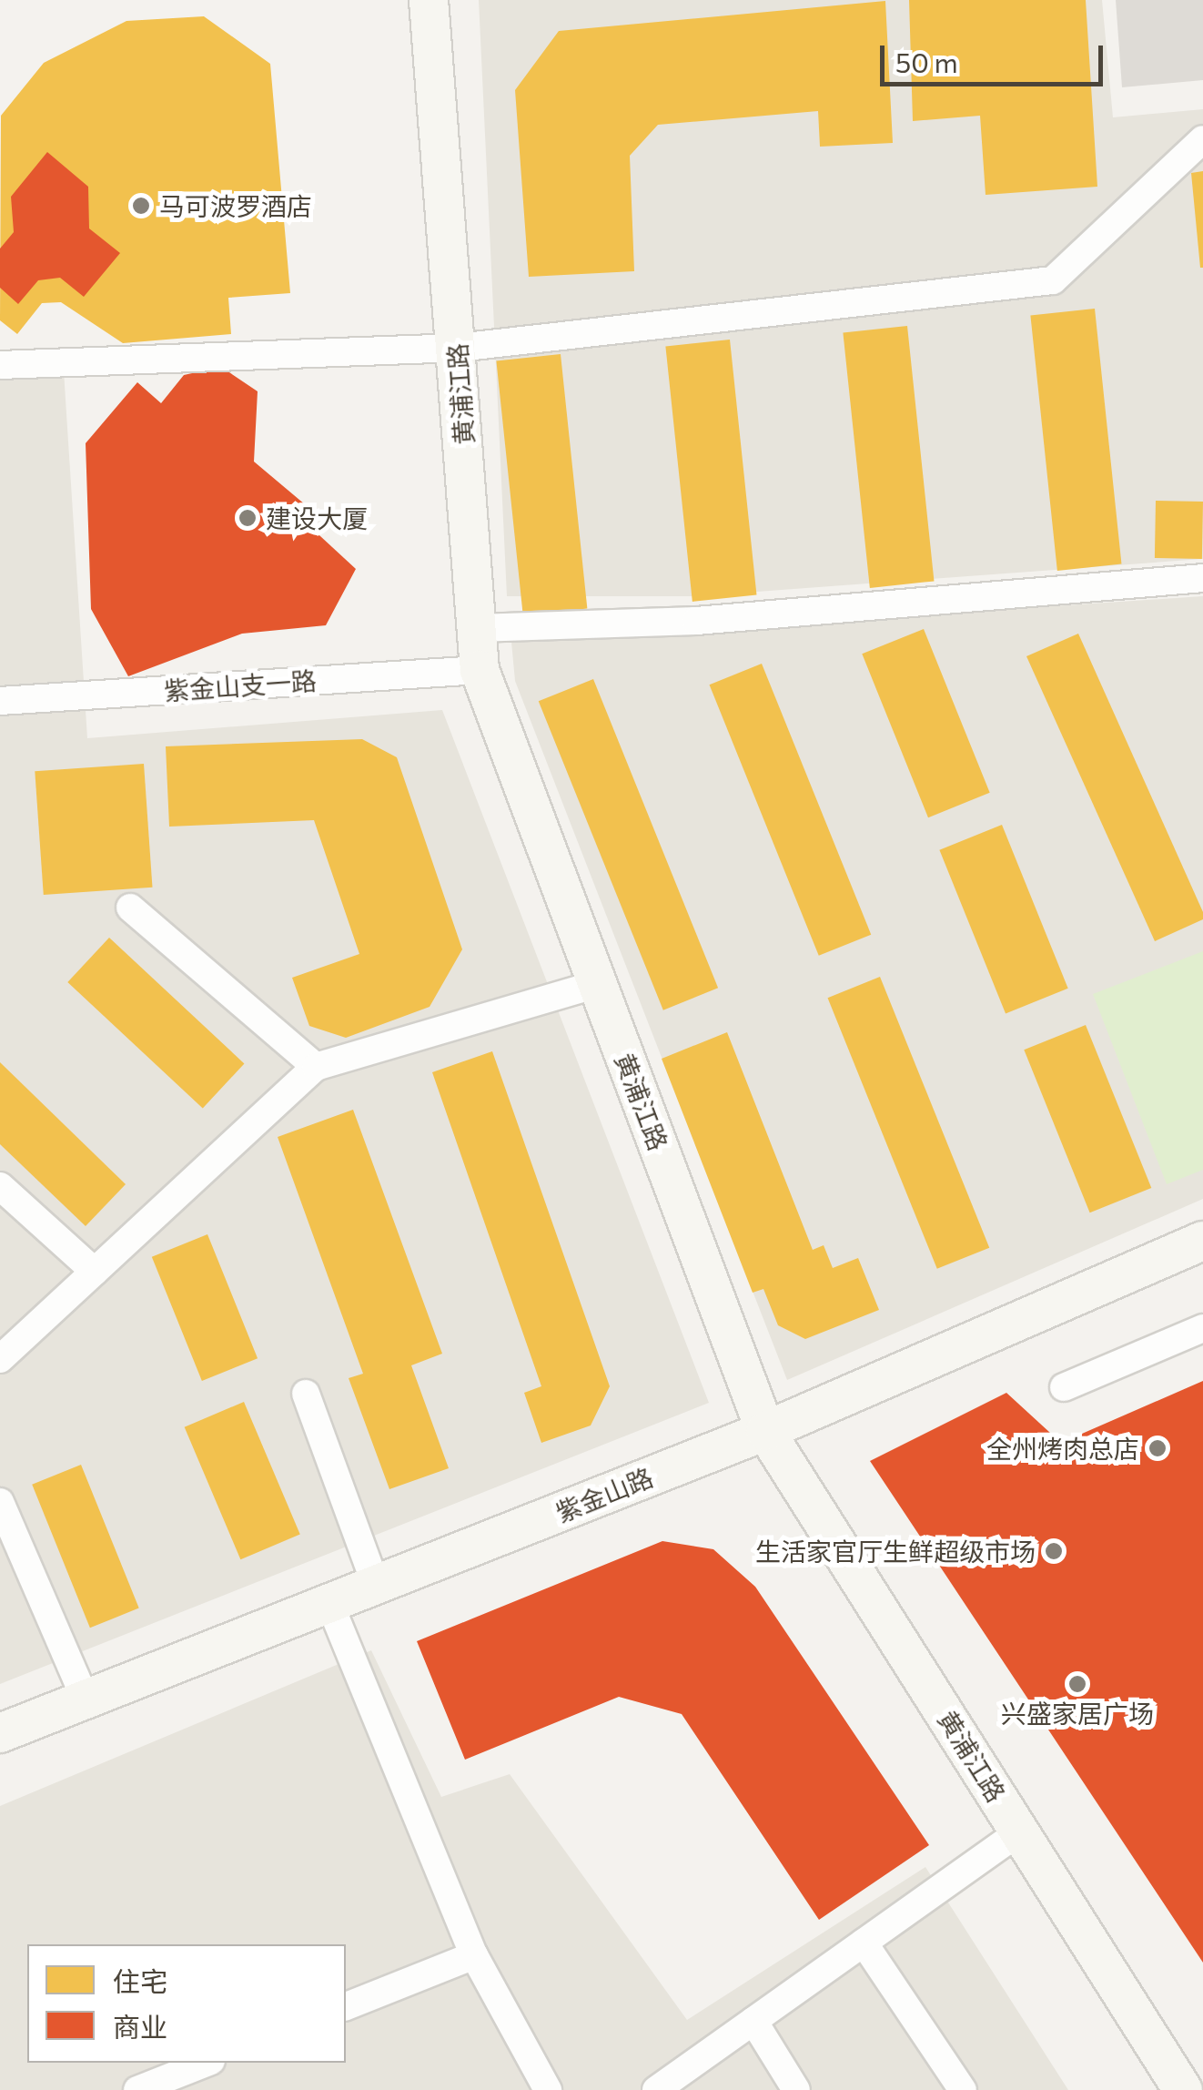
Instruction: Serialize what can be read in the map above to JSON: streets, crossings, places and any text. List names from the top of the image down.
{
  "streets": {
    "street": ["黄浦江路", "紫金山支一路", "紫金山路"]
  },
  "crossings": [
    ["黄浦江路", "紫金山支一路"],
    ["黄浦江路", "紫金山路"]
  ],
  "places": [
    "马可波罗酒店",
    "建设大厦",
    "全州烤肉总店",
    "生活家官厅生鲜超级市场",
    "兴盛家居广场"
  ],
  "legend": ["住宅", "商业"],
  "scale_bar": "50 m"
}
